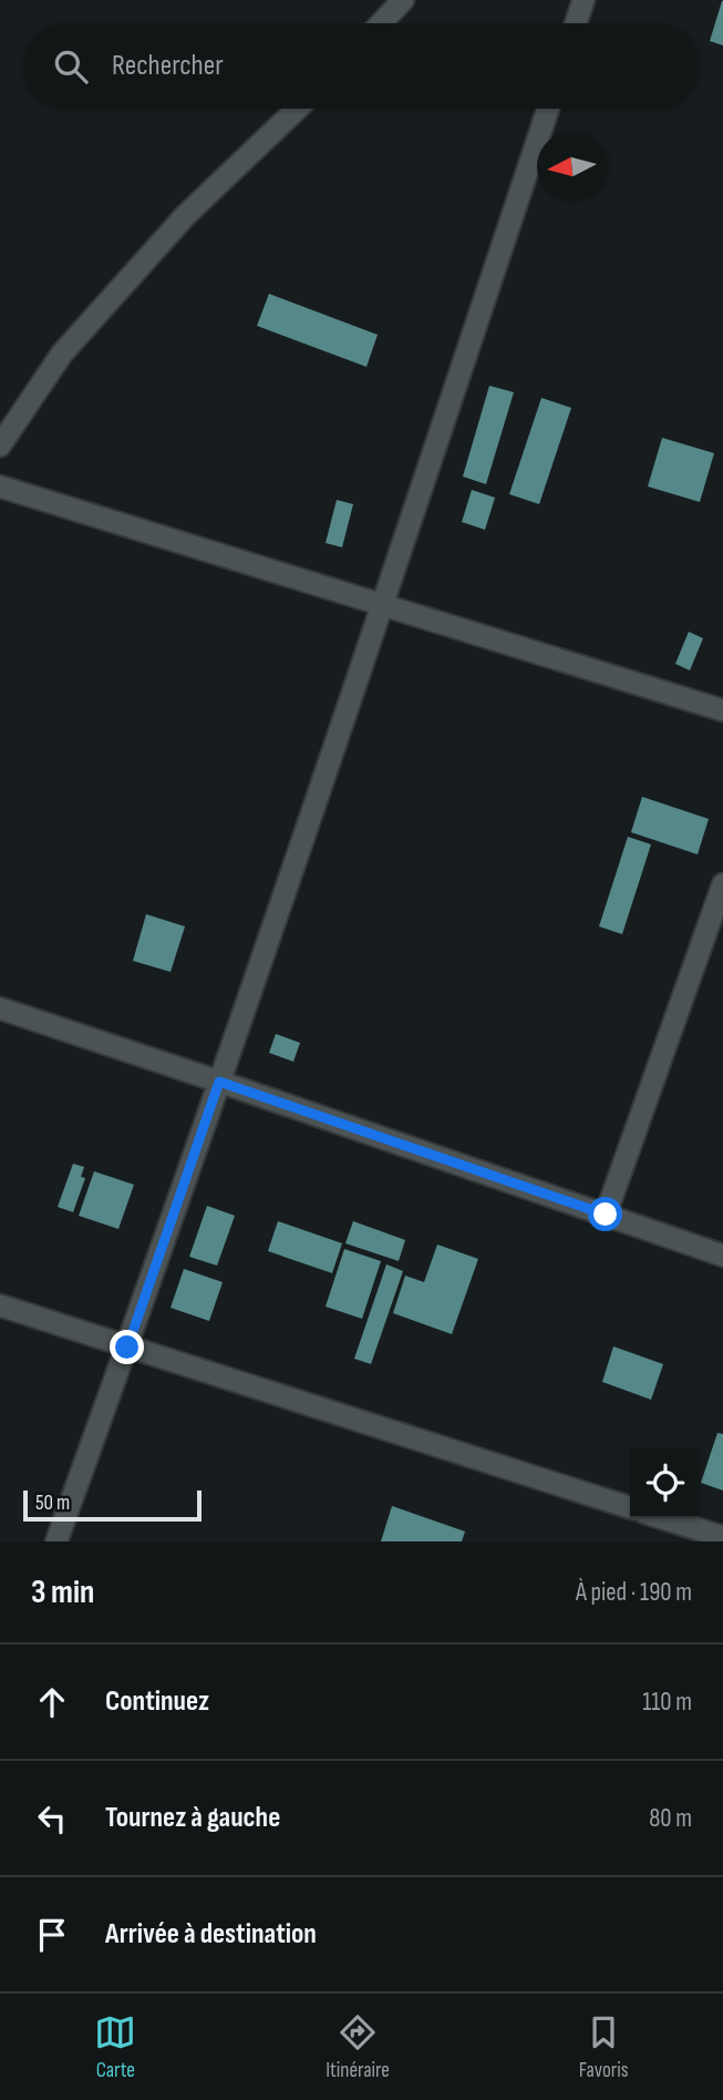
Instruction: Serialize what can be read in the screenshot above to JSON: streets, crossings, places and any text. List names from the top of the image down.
{
  "scale_bar": "50 m",
  "north": "left",
  "page": {
    "search": "Rechercher",
    "scale": "50 m",
    "heading": ["3 min", "À pied · 190 m"],
    "list": [
      ["Continuez", "110 m"],
      ["Tournez à gauche", "80 m"],
      "Arrivée à destination"
    ],
    "nav": ["Carte", "Itinéraire", "Favoris"]
  }
}
